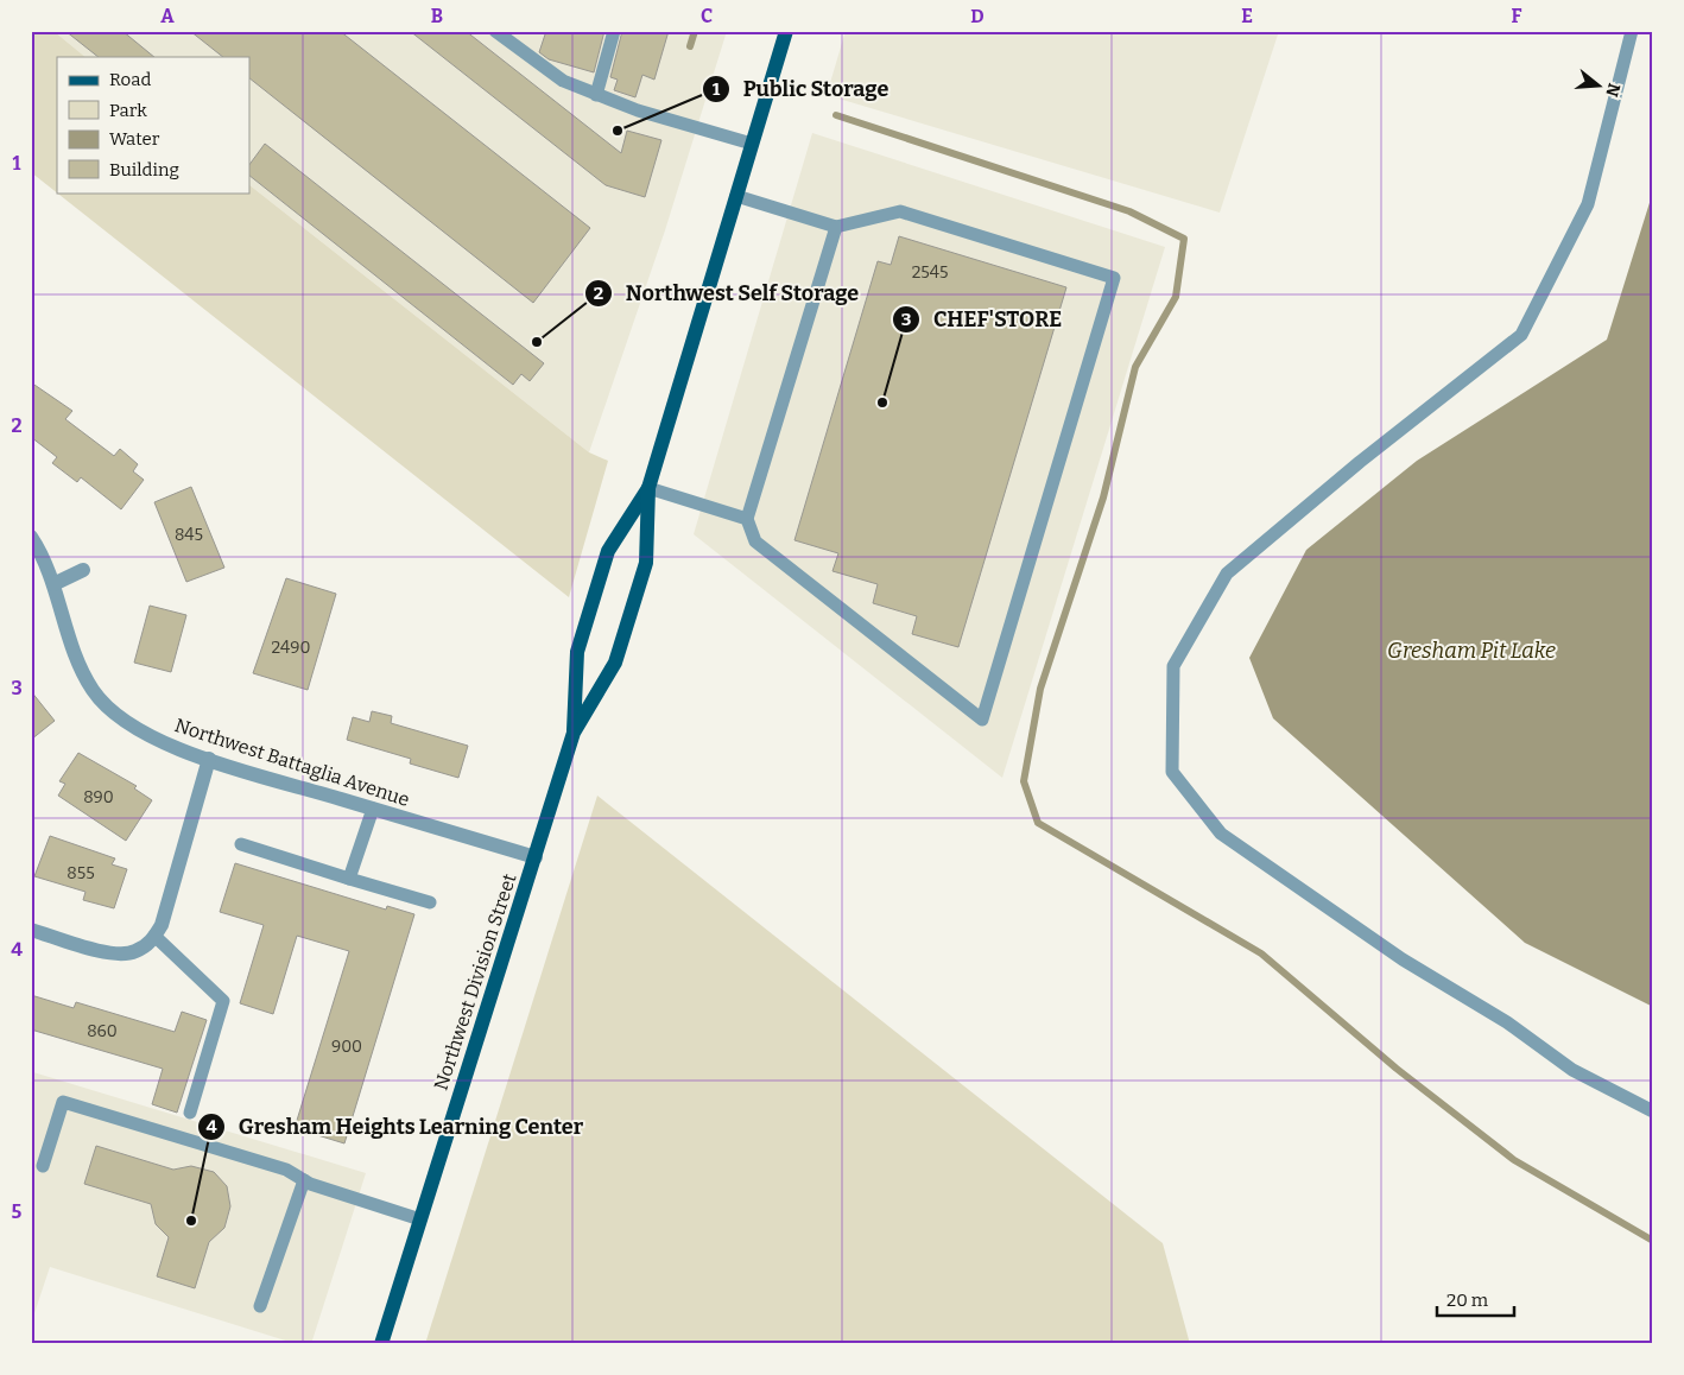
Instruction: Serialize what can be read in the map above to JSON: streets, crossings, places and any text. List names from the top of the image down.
{
  "streets": {
    "main road": ["Northwest Division Street"],
    "street": ["Northwest Battaglia Avenue"]
  },
  "crossings": [
    ["Northwest Battaglia Avenue", "Northwest Division Street"]
  ],
  "water": ["Gresham Pit Lake"],
  "places": [
    "Public Storage",
    "Northwest Self Storage",
    "CHEF'STORE",
    "Gresham Heights Learning Center"
  ],
  "house_numbers": [
    "2545",
    "845",
    "2490",
    "890",
    "855",
    "860",
    "900"
  ],
  "legend": [
    "Road",
    "Park",
    "Water",
    "Building"
  ],
  "scale_bar": "20 m",
  "north": "right",
  "grid": {
    "columns": [
      "A",
      "B",
      "C",
      "D",
      "E",
      "F"
    ],
    "rows": [
      "1",
      "2",
      "3",
      "4",
      "5"
    ]
  }
}
